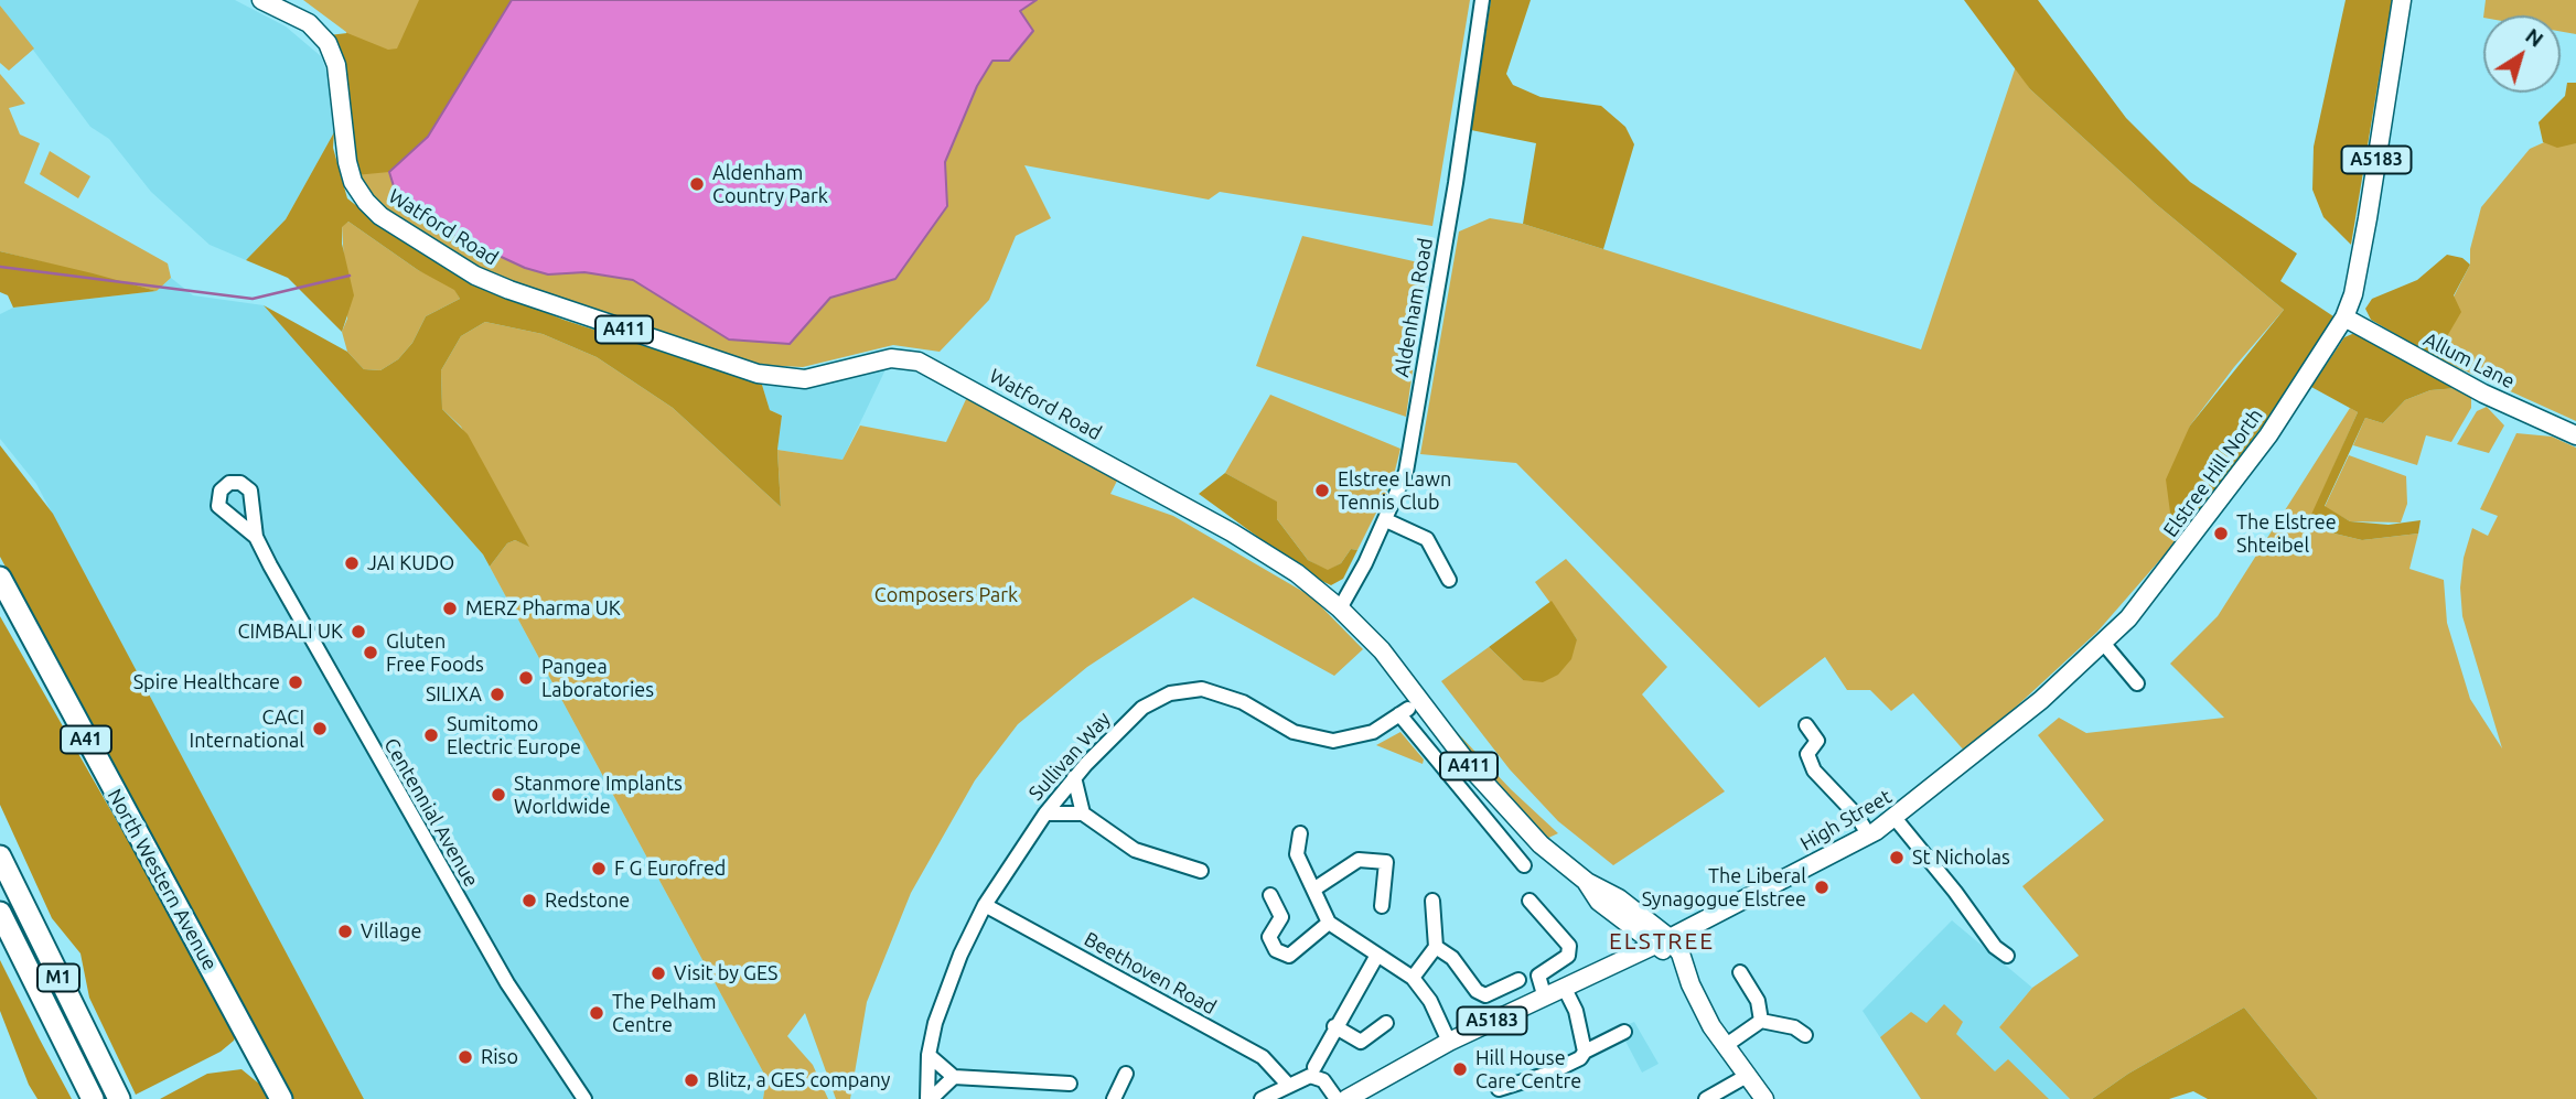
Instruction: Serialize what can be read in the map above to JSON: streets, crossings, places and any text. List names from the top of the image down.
{
  "streets": {
    "highway": ["A41", "North Western Avenue", "M1"],
    "main road": [
      "A5183",
      "Watford Road",
      "A411",
      "Allum Lane",
      "Elstree Hill North",
      "High Street"
    ],
    "street": [
      "Aldenham Road",
      "Sullivan Way",
      "Centennial Avenue",
      "Beethoven Road"
    ]
  },
  "crossings": [
    ["A5183", "Allum Lane"],
    ["A5183", "Elstree Hill North"],
    ["Watford Road", "Aldenham Road"],
    ["Watford Road", "High Street"],
    ["Allum Lane", "Elstree Hill North"],
    ["Elstree Hill North", "High Street"],
    ["Sullivan Way", "Beethoven Road"]
  ],
  "districts": ["ELSTREE"],
  "parks": ["Composers Park"],
  "places": [
    "Aldenham Country Park",
    "Elstree Lawn Tennis Club",
    "The Elstree Shteibel",
    "JAI KUDO",
    "MERZ Pharma UK",
    "CIMBALI UK",
    "Gluten Free Foods",
    "Pangea Laboratories",
    "Spire Healthcare",
    "SILIXA",
    "CACI International",
    "Sumitomo Electric Europe",
    "Stanmore Implants Worldwide",
    "St Nicholas",
    "F G Eurofred",
    "The Liberal Synagogue Elstree",
    "Redstone",
    "Village",
    "Visit by GES",
    "The Pelham Centre",
    "Riso",
    "Hill House Care Centre",
    "Blitz, a GES company"
  ],
  "north": "top right"
}
